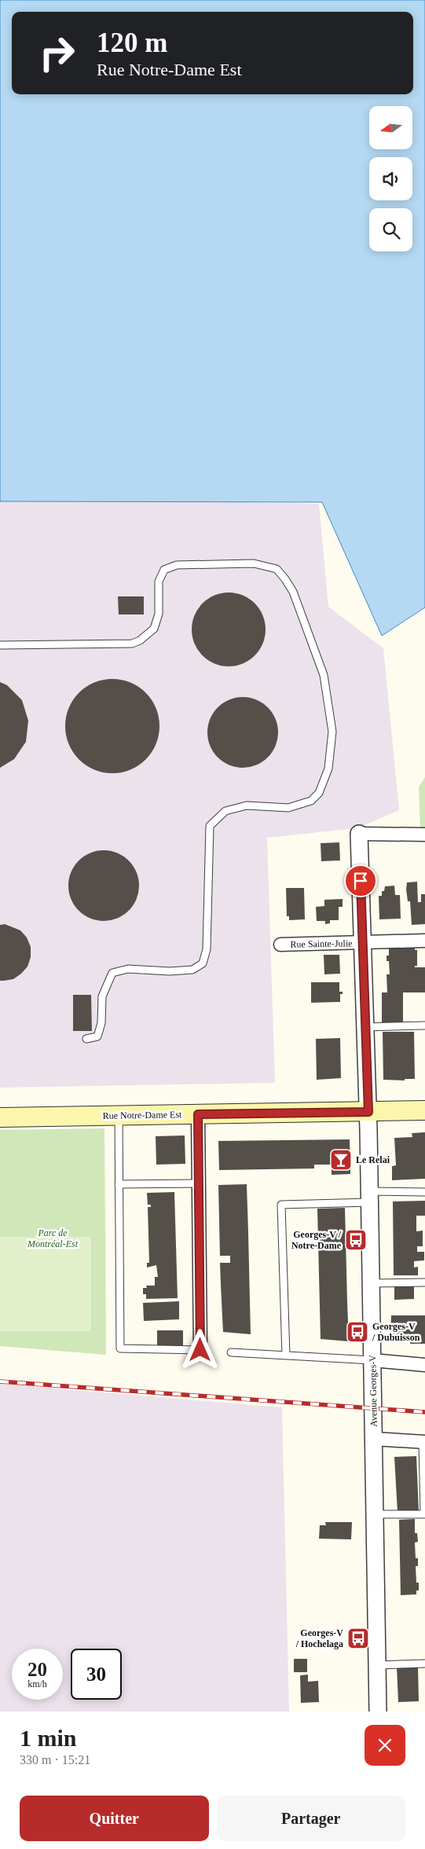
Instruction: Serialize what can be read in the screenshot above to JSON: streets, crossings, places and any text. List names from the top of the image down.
{
  "streets": {
    "main road": ["Rue Notre-Dame Est"],
    "street": ["Rue Sainte-Julie", "Avenue Georges-V"]
  },
  "crossings": [
    ["Rue Sainte-Julie", "Avenue Georges-V"],
    ["Rue Notre-Dame Est", "Avenue Georges-V"]
  ],
  "parks": ["Parc de Montréal-Est"],
  "places": {
    "bar": ["Le Relai"],
    "bus stop": ["Georges-V / Notre-Dame", "Georges-V / Dubuisson", "Georges-V / Hochelaga"]
  },
  "north": "left",
  "page": {
    "turn": ["120 m", "Rue Notre-Dame Est"],
    "speed": "20 km/h",
    "limit": "30",
    "heading": ["1 min", "330 m · 15:21"],
    "buttons": ["Quitter", "Partager"]
  }
}
